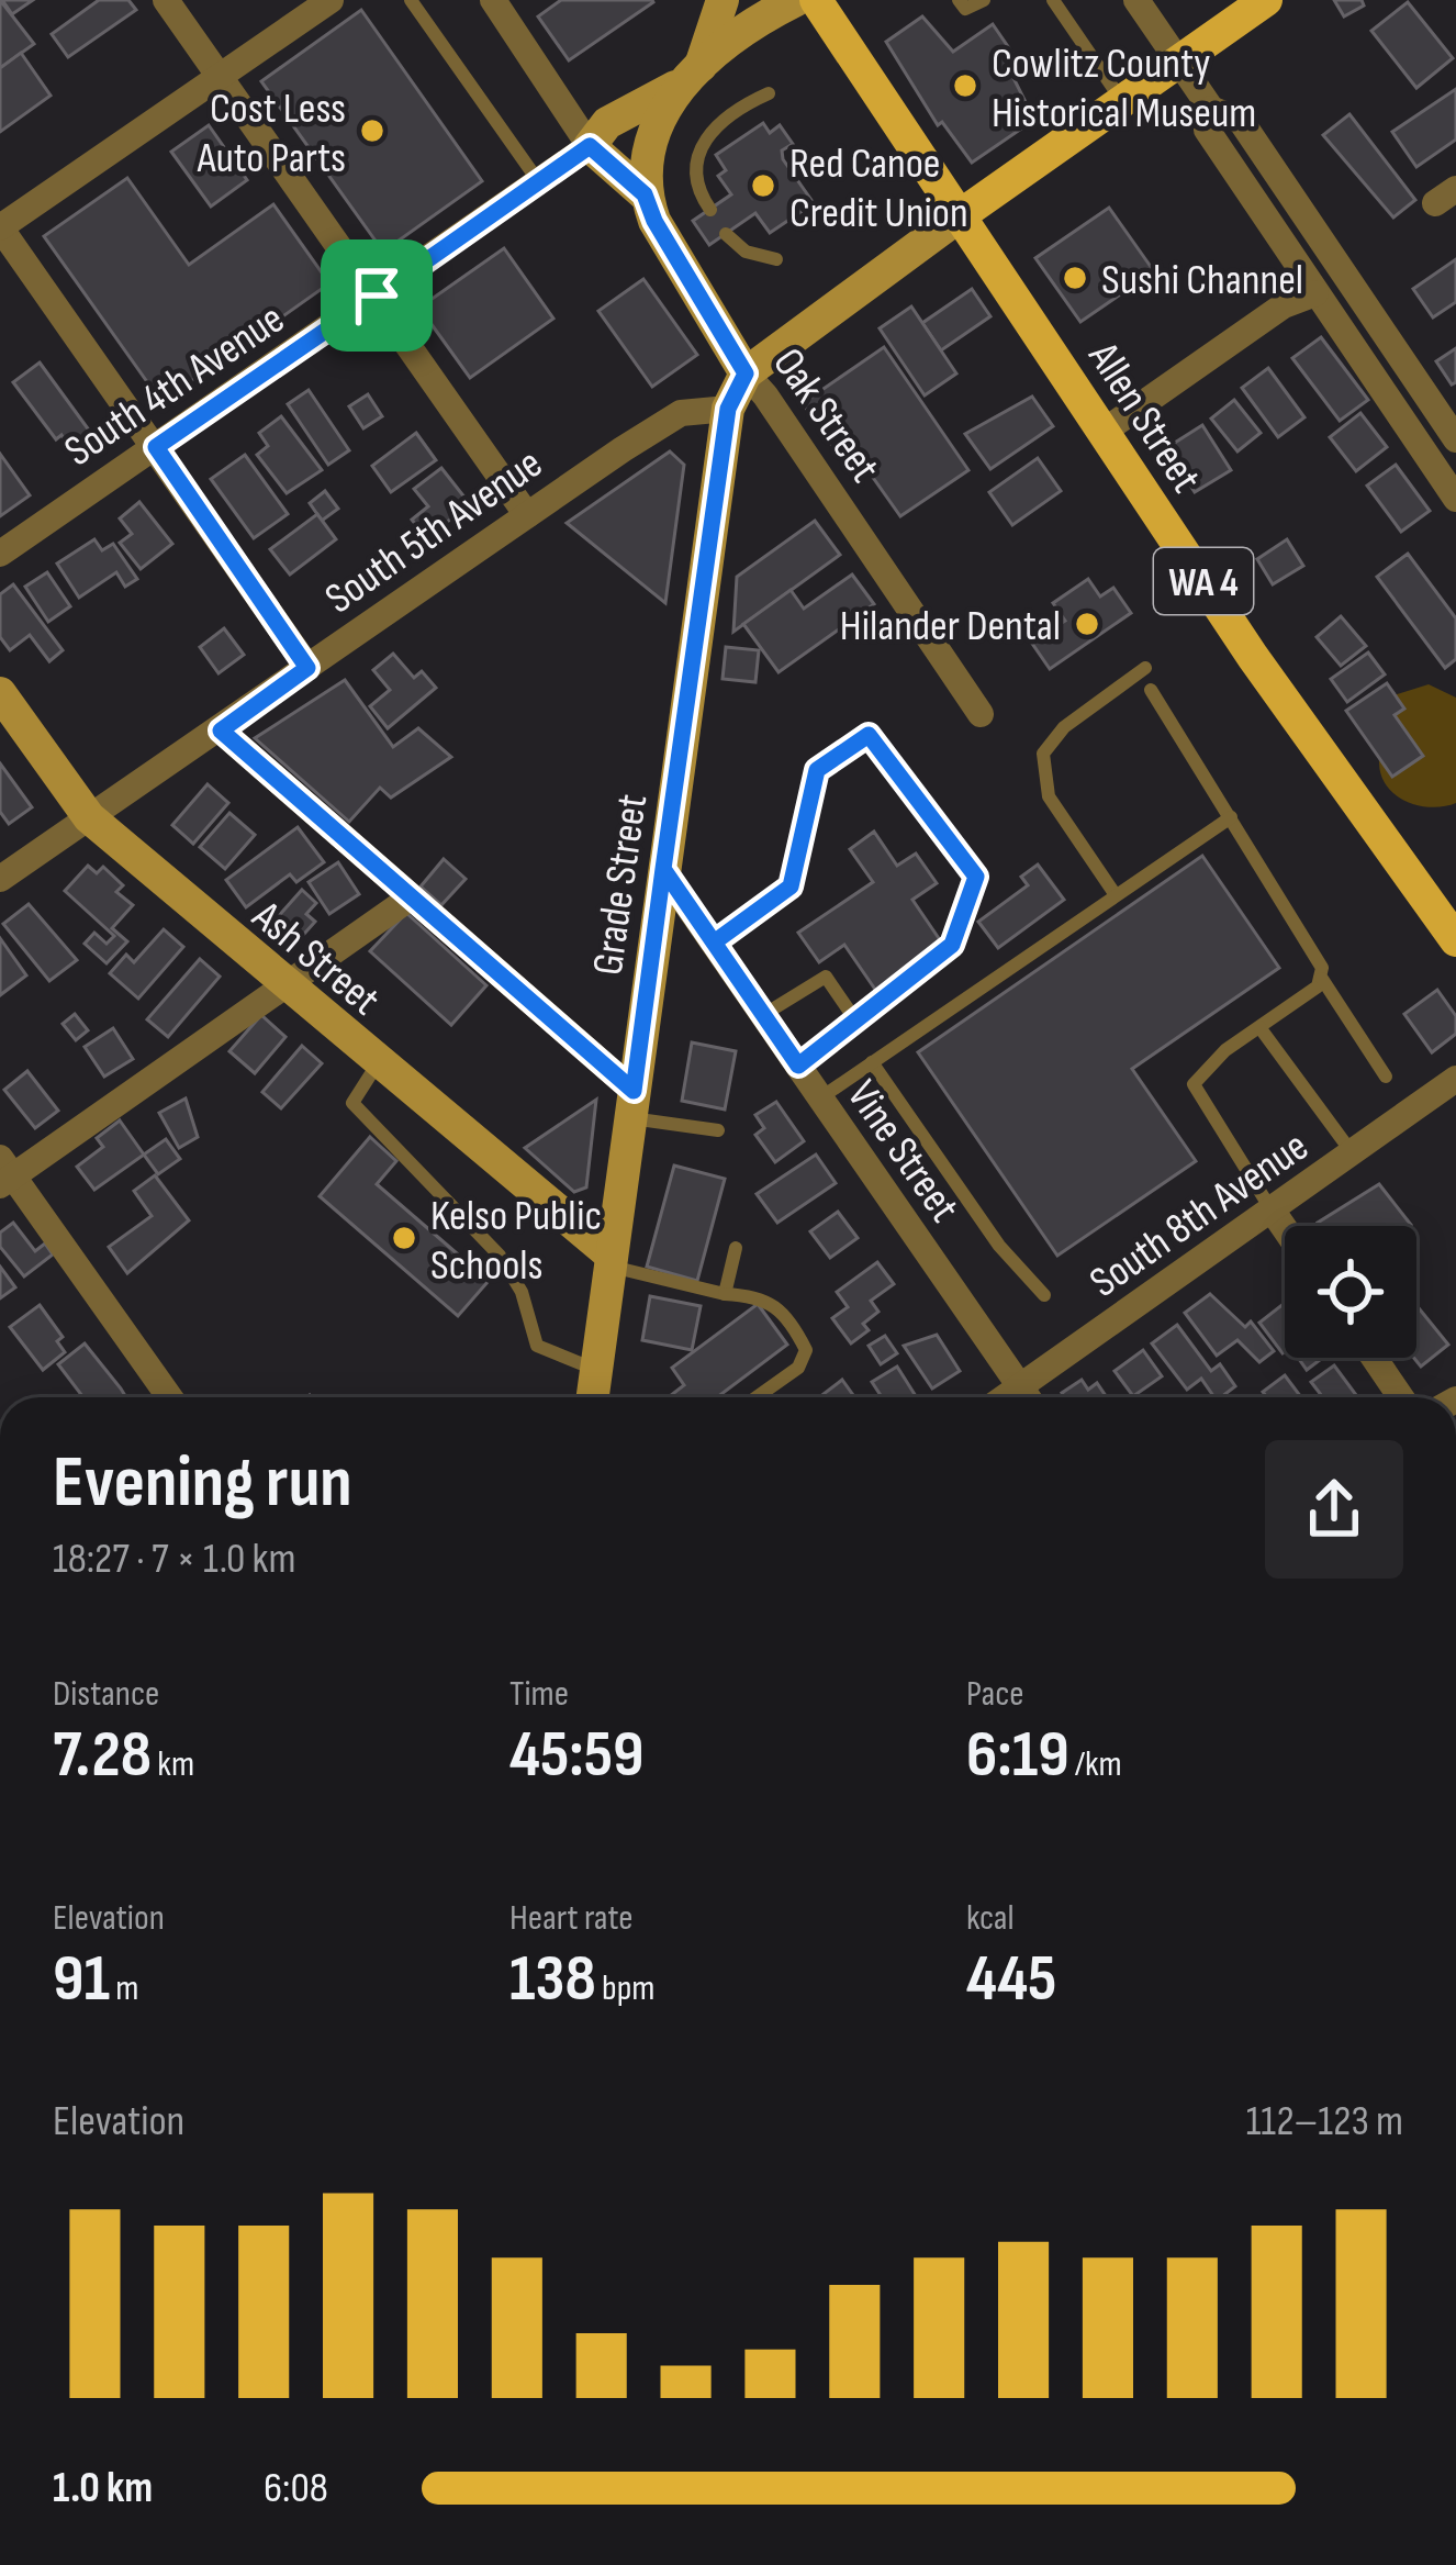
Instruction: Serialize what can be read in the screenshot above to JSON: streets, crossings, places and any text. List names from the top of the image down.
{
  "streets": {
    "main road": [
      "Oak Street",
      "Allen Street",
      "WA 4",
      "Grade Street",
      "Ash Street"
    ],
    "street": [
      "South 4th Avenue",
      "South 5th Avenue",
      "Vine Street",
      "South 8th Avenue"
    ]
  },
  "crossings": [
    ["Oak Street", "Grade Street"],
    ["South 5th Avenue", "Grade Street"],
    ["South 5th Avenue", "Ash Street"],
    ["Grade Street", "Ash Street"],
    ["Grade Street", "Vine Street"]
  ],
  "places": [
    "Cowlitz County Historical Museum",
    "Cost Less Auto Parts",
    "Red Canoe Credit Union",
    "Sushi Channel",
    "Hilander Dental",
    "Kelso Public Schools"
  ],
  "page": {
    "heading": ["Evening run", "18:27 · 7 × 1.0 km"],
    "stats": [
      ["Distance", "7.28 km"],
      ["Time", "45:59"],
      ["Pace", "6:19 /km"],
      ["Elevation", "91 m"],
      ["Heart rate", "138 bpm"],
      ["kcal", "445"]
    ],
    "chart": ["Elevation", "112–123 m"],
    "list": [
      {
        "name": "1.0 km",
        "note": "6:08"
      }
    ]
  }
}
